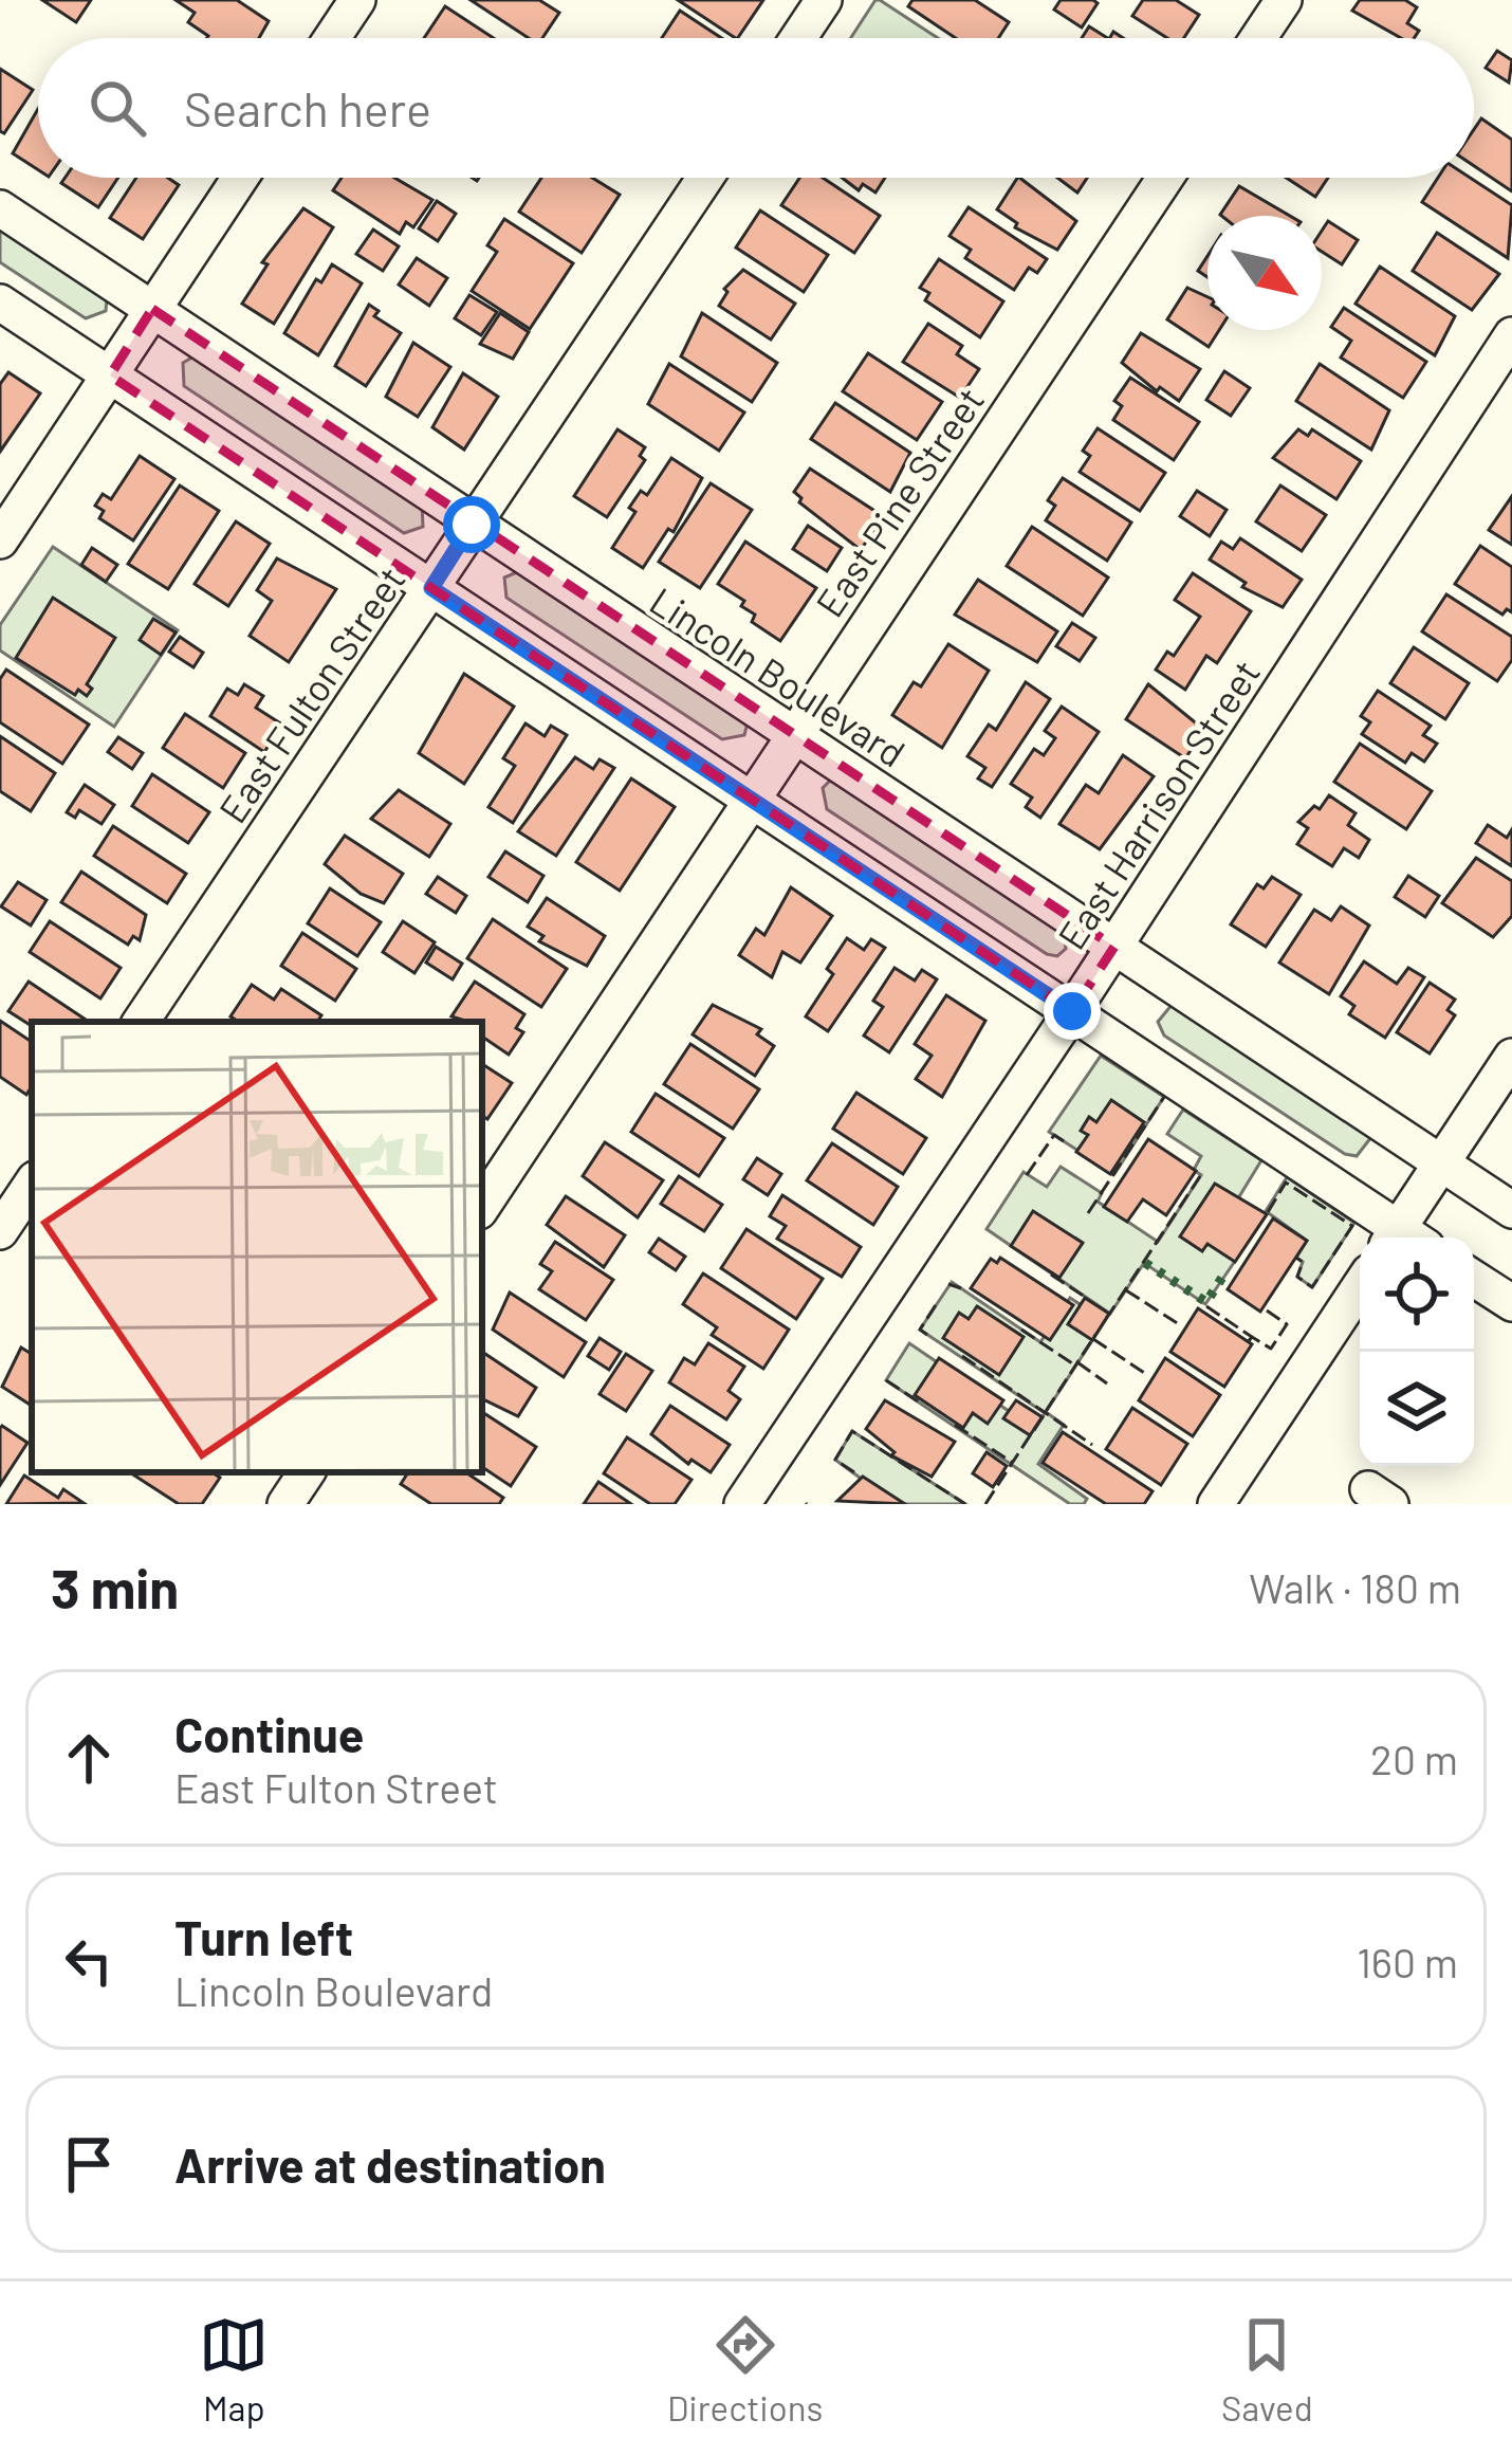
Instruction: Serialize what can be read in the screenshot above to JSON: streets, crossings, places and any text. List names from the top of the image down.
{
  "streets": {
    "street": [
      "East Pine Street",
      "Lincoln Boulevard",
      "East Fulton Street",
      "East Harrison Street"
    ]
  },
  "crossings": [
    ["East Pine Street", "Lincoln Boulevard"],
    ["Lincoln Boulevard", "East Fulton Street"],
    ["Lincoln Boulevard", "East Harrison Street"]
  ],
  "north": "bottom right",
  "page": {
    "search": "Search here",
    "heading": ["3 min", "Walk · 180 m"],
    "list": [
      ["Continue", "East Fulton Street", "20 m"],
      ["Turn left", "Lincoln Boulevard", "160 m"],
      "Arrive at destination"
    ],
    "nav": ["Map", "Directions", "Saved"]
  }
}
